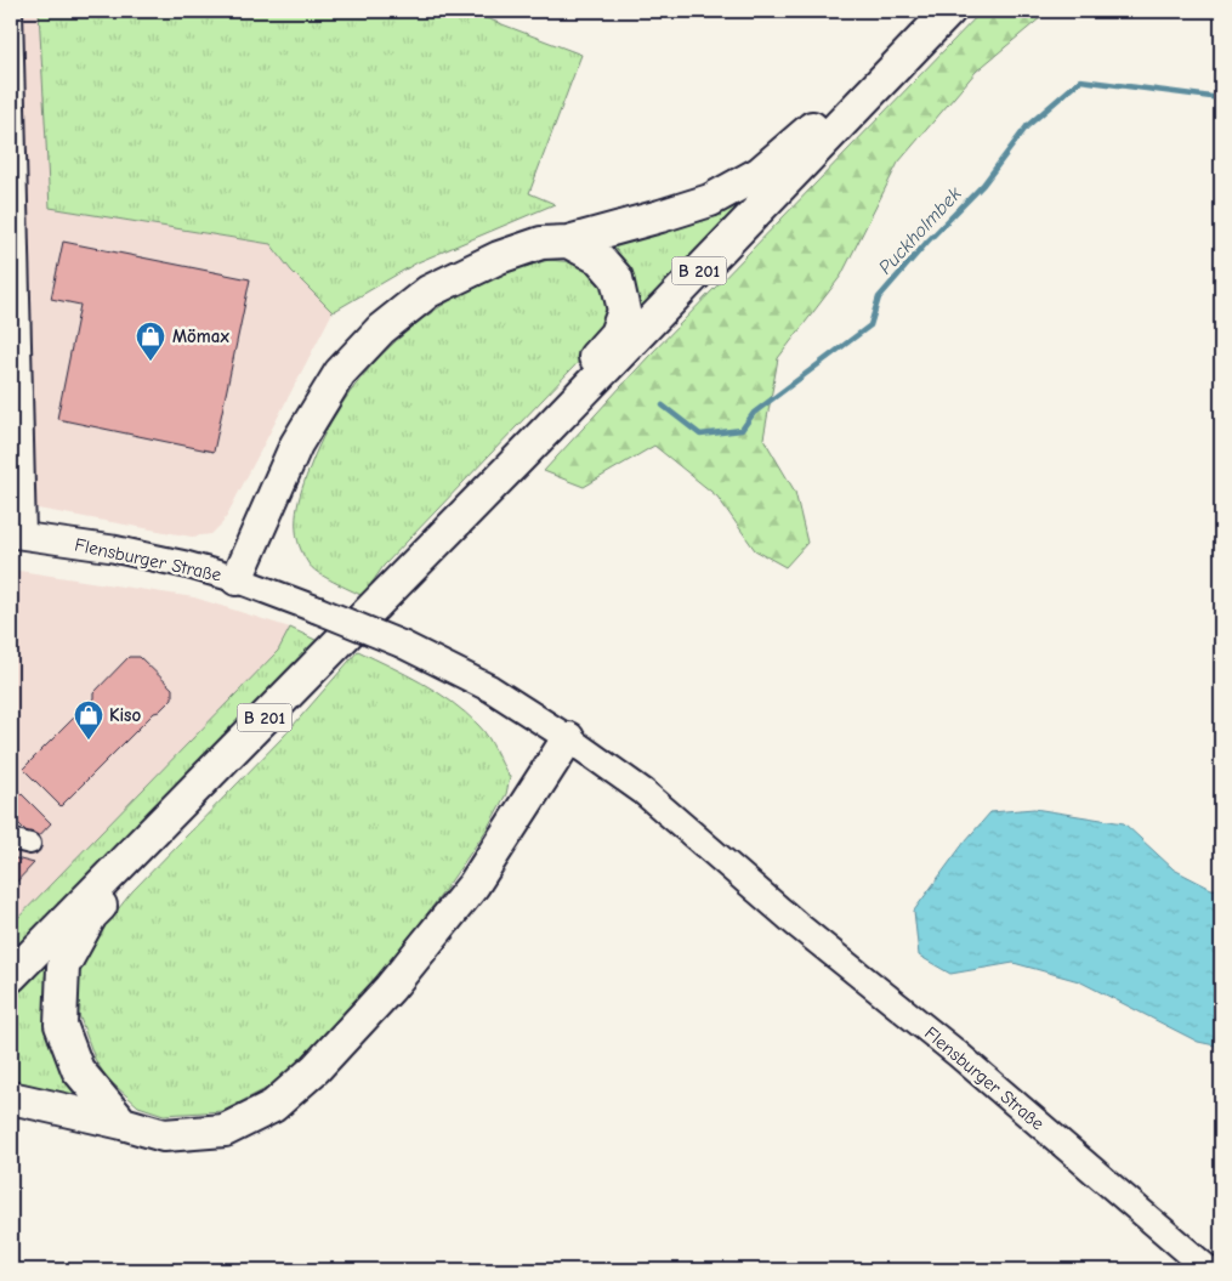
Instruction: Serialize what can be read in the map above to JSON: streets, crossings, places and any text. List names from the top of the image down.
{
  "streets": {
    "main road": ["B 201"],
    "street": ["Flensburger Straße"]
  },
  "water": ["Puckholmbek"],
  "places": {
    "shop": ["Mömax", "Kiso"]
  }
}
